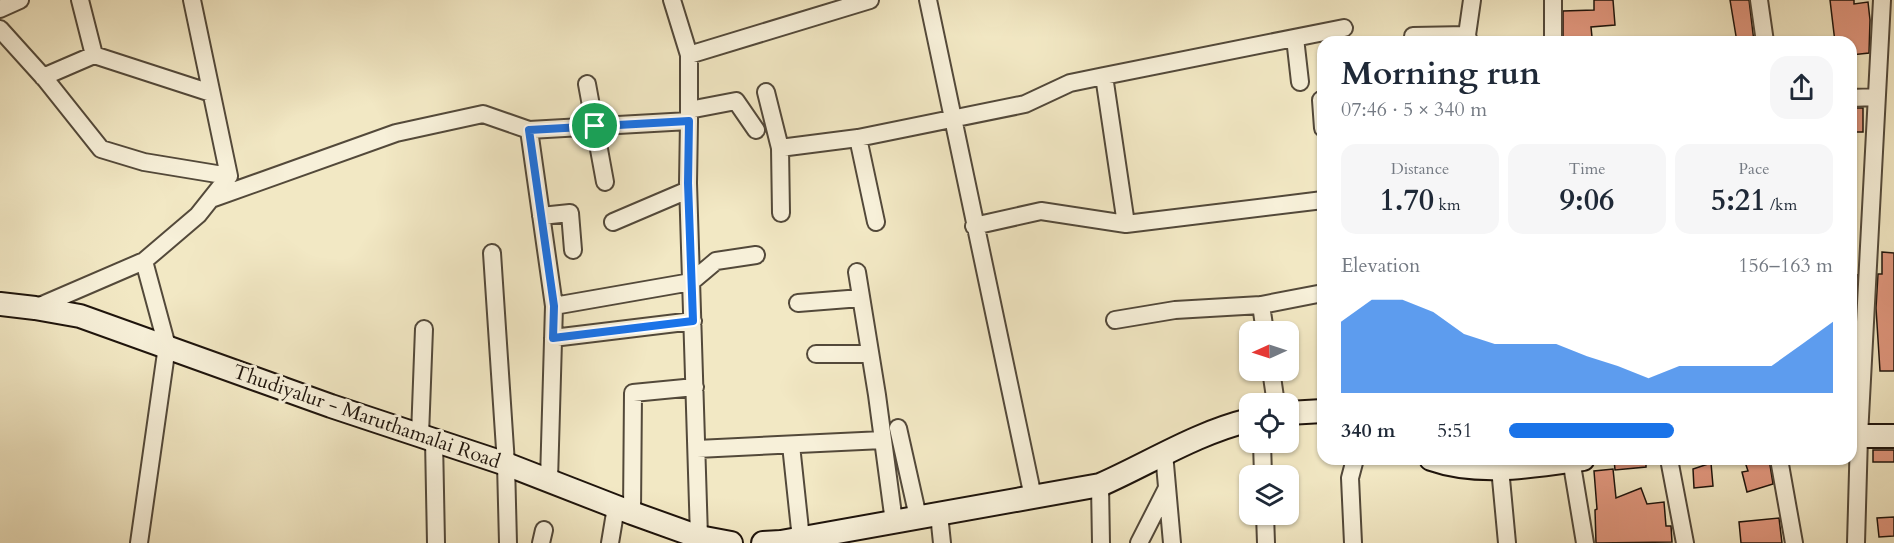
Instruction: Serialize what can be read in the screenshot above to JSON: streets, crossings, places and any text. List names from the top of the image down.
{
  "streets": {
    "main road": ["Thudiyalur - Maruthamalai Road"]
  },
  "north": "left",
  "page": {
    "heading": ["Morning run", "07:46 · 5 × 340 m"],
    "stats": [
      ["Distance", "1.70 km"],
      ["Time", "9:06"],
      ["Pace", "5:21 /km"]
    ],
    "chart": ["Elevation", "156–163 m"],
    "list": [
      {
        "name": "340 m",
        "note": "5:51"
      }
    ]
  }
}
